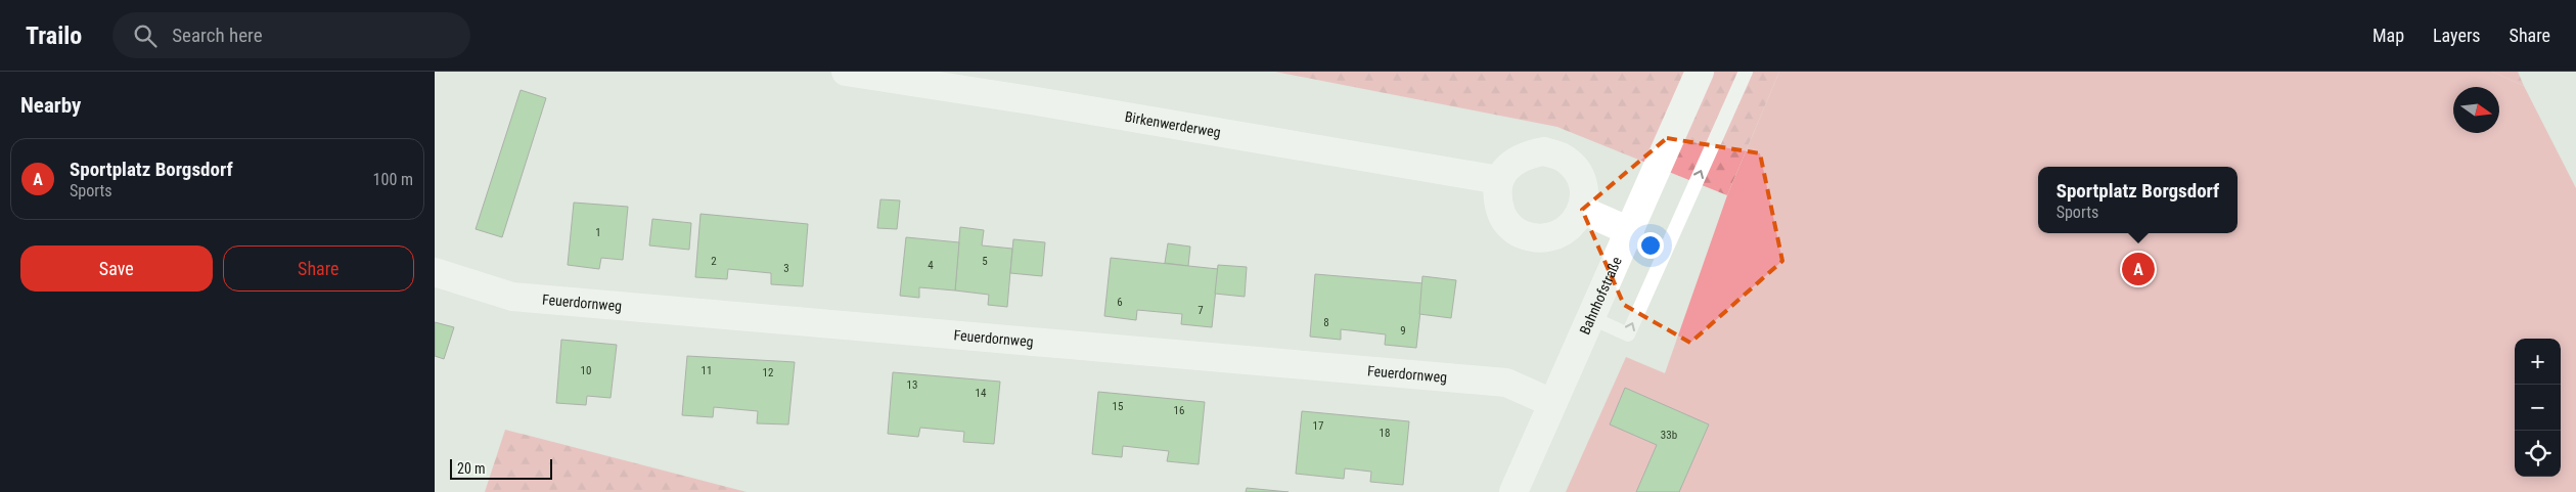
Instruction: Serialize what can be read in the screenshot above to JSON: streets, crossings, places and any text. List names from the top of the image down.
{
  "streets": {
    "street": ["Birkenwerderweg", "Bahnhofstraße", "Feuerdornweg"]
  },
  "crossings": [
    ["Bahnhofstraße", "Feuerdornweg"]
  ],
  "house_numbers": [
    "1",
    "2",
    "5",
    "4",
    "3",
    "6",
    "7",
    "8",
    "9",
    "10",
    "11",
    "12",
    "13",
    "14",
    "15",
    "16",
    "17",
    "18",
    "33b"
  ],
  "scale_bar": "20 m",
  "north": "right",
  "page": {
    "header": "Trailo",
    "search": "Search here",
    "nav": ["Map", "Layers", "Share"],
    "heading": "Nearby",
    "list": [
      {
        "mark": "A",
        "name": "Sportplatz Borgsdorf",
        "note": "Sports",
        "value": "100 m"
      }
    ],
    "popup": ["Sportplatz Borgsdorf", "Sports"],
    "buttons": ["Save", "Share"],
    "pins": "A",
    "map_buttons": ["+", "−"],
    "scale": "20 m"
  }
}
